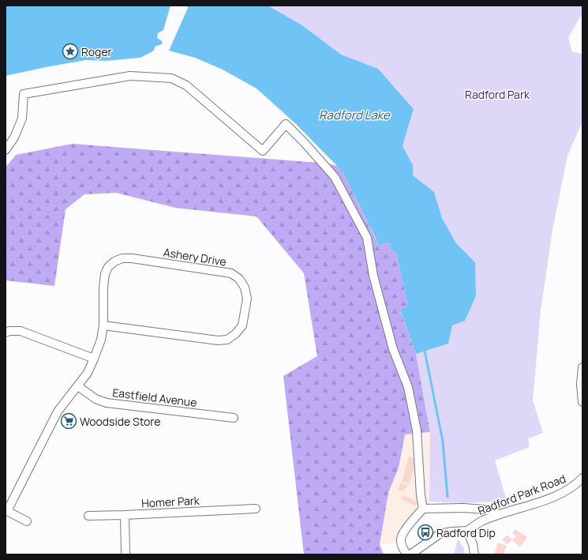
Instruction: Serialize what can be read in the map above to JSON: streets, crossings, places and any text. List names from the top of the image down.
{
  "streets": {
    "street": [
      "Ashery Drive",
      "Eastfield Avenue",
      "Radford Park Road",
      "Homer Park"
    ]
  },
  "crossings": [
    ["Ashery Drive", "Eastfield Avenue"]
  ],
  "water": ["Radford Lake"],
  "parks": ["Radford Park"],
  "places": {
    "place": ["Roger"],
    "supermarket": ["Woodside Store"],
    "bus stop": ["Radford Dip"]
  }
}
